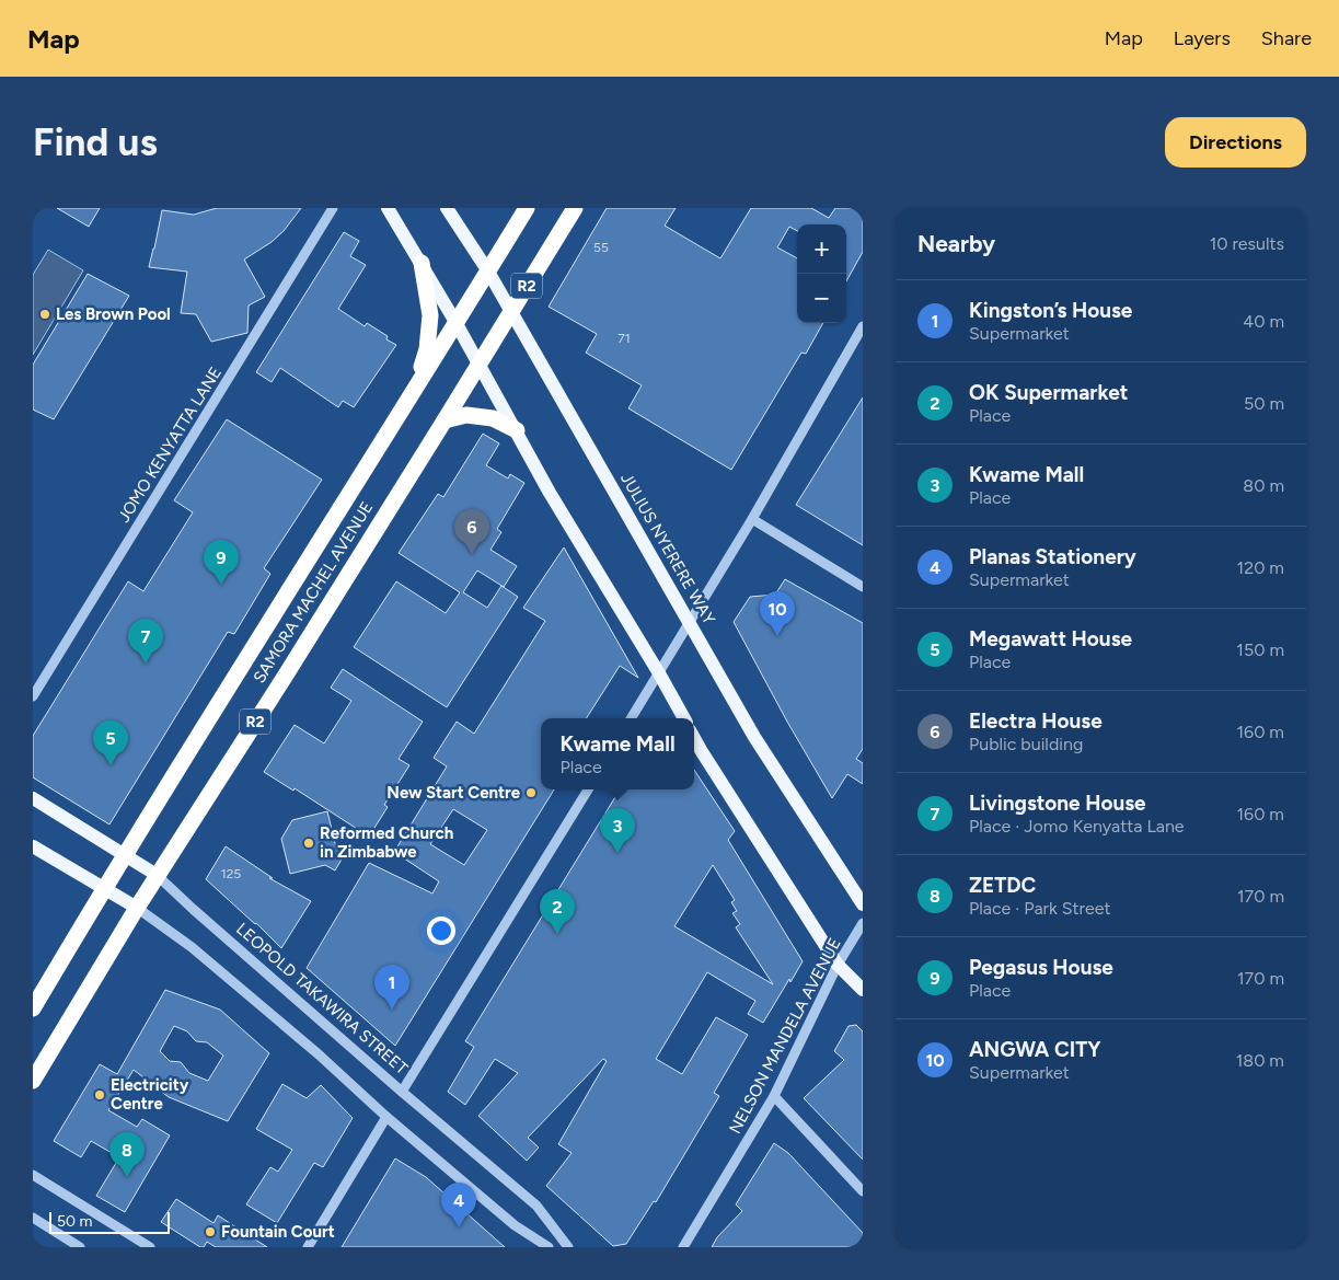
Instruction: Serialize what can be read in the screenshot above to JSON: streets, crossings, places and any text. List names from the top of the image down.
{
  "streets": {
    "highway": ["R2", "SAMORA MACHEL AVENUE"],
    "main road": ["JULIUS NYERERE WAY", "LEOPOLD TAKAWIRA STREET"],
    "street": ["JOMO KENYATTA LANE", "NELSON MANDELA AVENUE"]
  },
  "crossings": [
    ["JULIUS NYERERE WAY", "SAMORA MACHEL AVENUE"],
    ["SAMORA MACHEL AVENUE", "LEOPOLD TAKAWIRA STREET"]
  ],
  "places": [
    "Les Brown Pool",
    "New Start Centre",
    "Reformed Church in Zimbabwe",
    "Electricity Centre",
    "Fountain Court"
  ],
  "house_numbers": ["55", "71", "125"],
  "scale_bar": "50 m",
  "page": {
    "header": "Map",
    "nav": ["Map", "Layers", "Share"],
    "buttons": "Directions",
    "title": "Find us",
    "heading": ["Nearby", "10 results"],
    "map_buttons": ["+", "−"],
    "list": [
      {
        "mark": "1",
        "name": "Kingston’s House",
        "note": "Supermarket",
        "value": "40 m"
      },
      {
        "mark": "2",
        "name": "OK Supermarket",
        "note": "Place",
        "value": "50 m"
      },
      {
        "mark": "3",
        "name": "Kwame Mall",
        "note": "Place",
        "value": "80 m"
      },
      {
        "mark": "4",
        "name": "Planas Stationery",
        "note": "Supermarket",
        "value": "120 m"
      },
      {
        "mark": "5",
        "name": "Megawatt House",
        "note": "Place",
        "value": "150 m"
      },
      {
        "mark": "6",
        "name": "Electra House",
        "note": "Public building",
        "value": "160 m"
      },
      {
        "mark": "7",
        "name": "Livingstone House",
        "note": "Place · Jomo Kenyatta Lane",
        "value": "160 m"
      },
      {
        "mark": "8",
        "name": "ZETDC",
        "note": "Place · Park Street",
        "value": "170 m"
      },
      {
        "mark": "9",
        "name": "Pegasus House",
        "note": "Place",
        "value": "170 m"
      },
      {
        "mark": "10",
        "name": "ANGWA CITY",
        "note": "Supermarket",
        "value": "180 m"
      }
    ],
    "pins": [
      "6",
      "9",
      "10",
      "7",
      "5",
      "3",
      "2",
      "1",
      "8",
      "4"
    ],
    "popup": ["Kwame Mall", "Place"],
    "scale": "50 m"
  }
}
